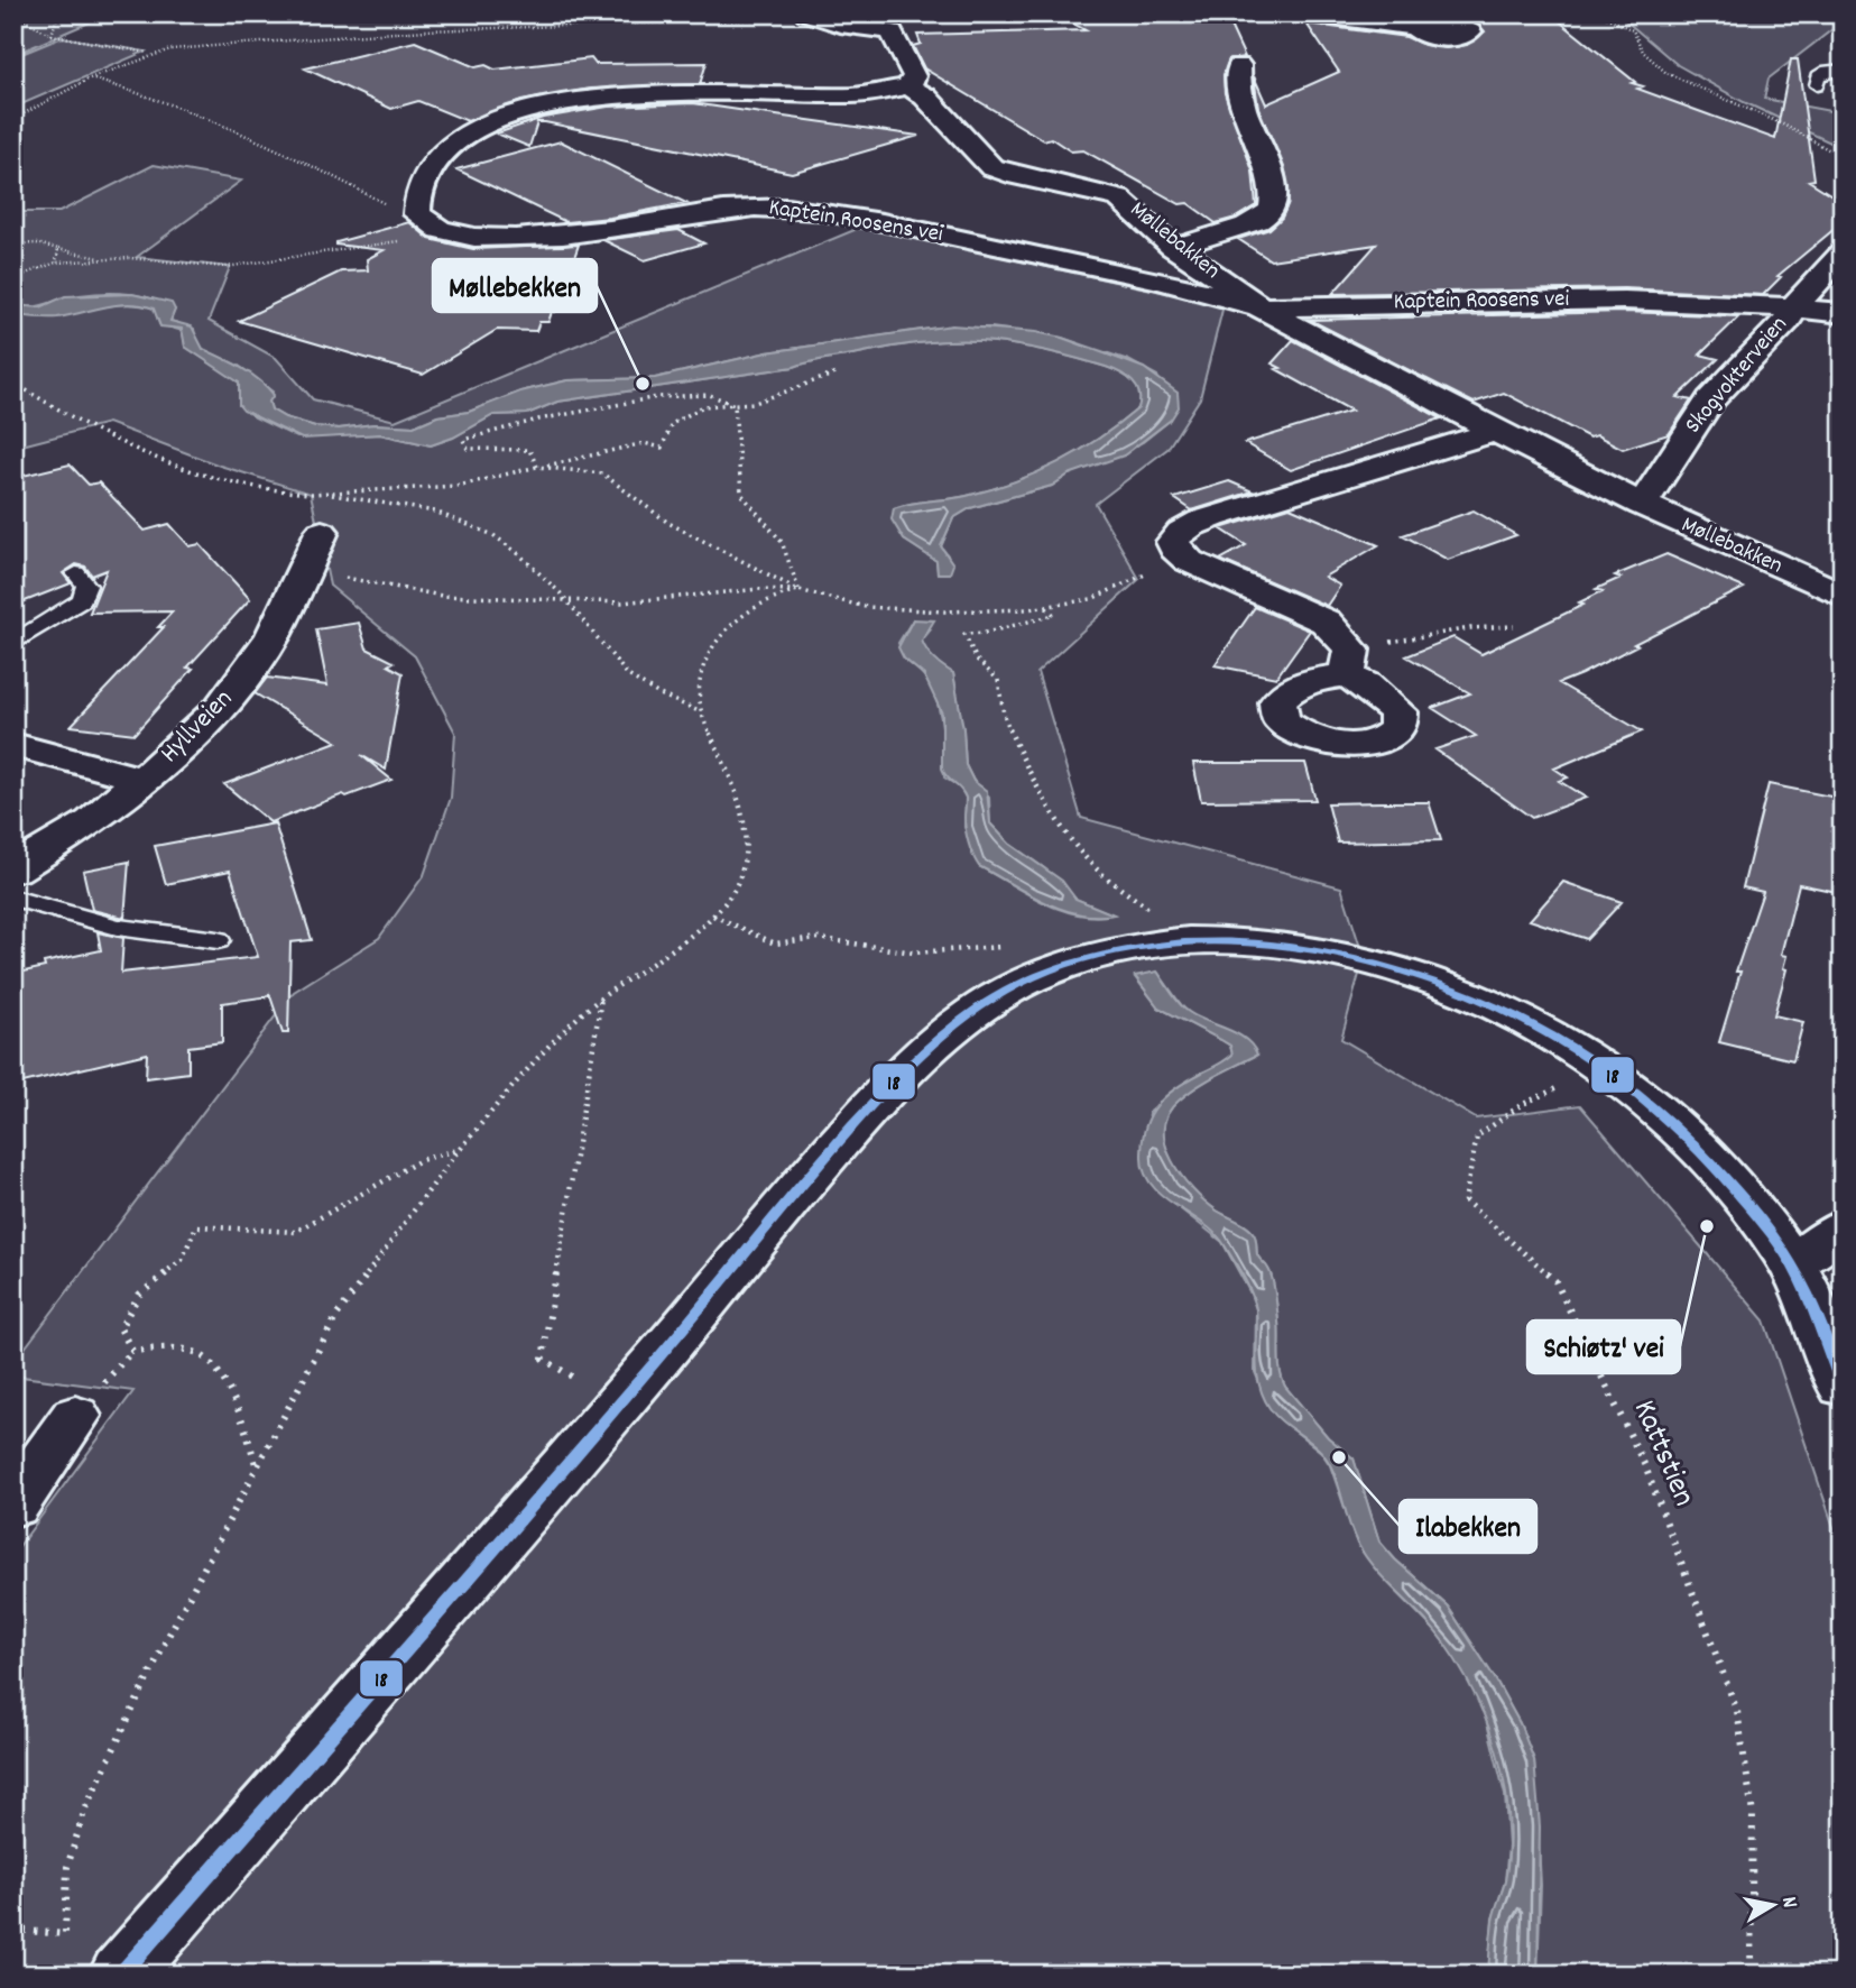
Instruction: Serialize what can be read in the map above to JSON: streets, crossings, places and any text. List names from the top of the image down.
{
  "streets": {
    "street": [
      "Kaptein Roosens vei",
      "Møllebakken",
      "Skogvokterveien",
      "Hyllveien"
    ],
    "path": ["Kattstien"]
  },
  "crossings": [
    ["Kaptein Roosens vei", "Møllebakken"],
    ["Kaptein Roosens vei", "Skogvokterveien"],
    ["Møllebakken", "Skogvokterveien"]
  ],
  "places": ["Møllebekken", "Schiøtz' vei", "Ilabekken"],
  "lines": ["transit line 18"],
  "north": "right"
}
